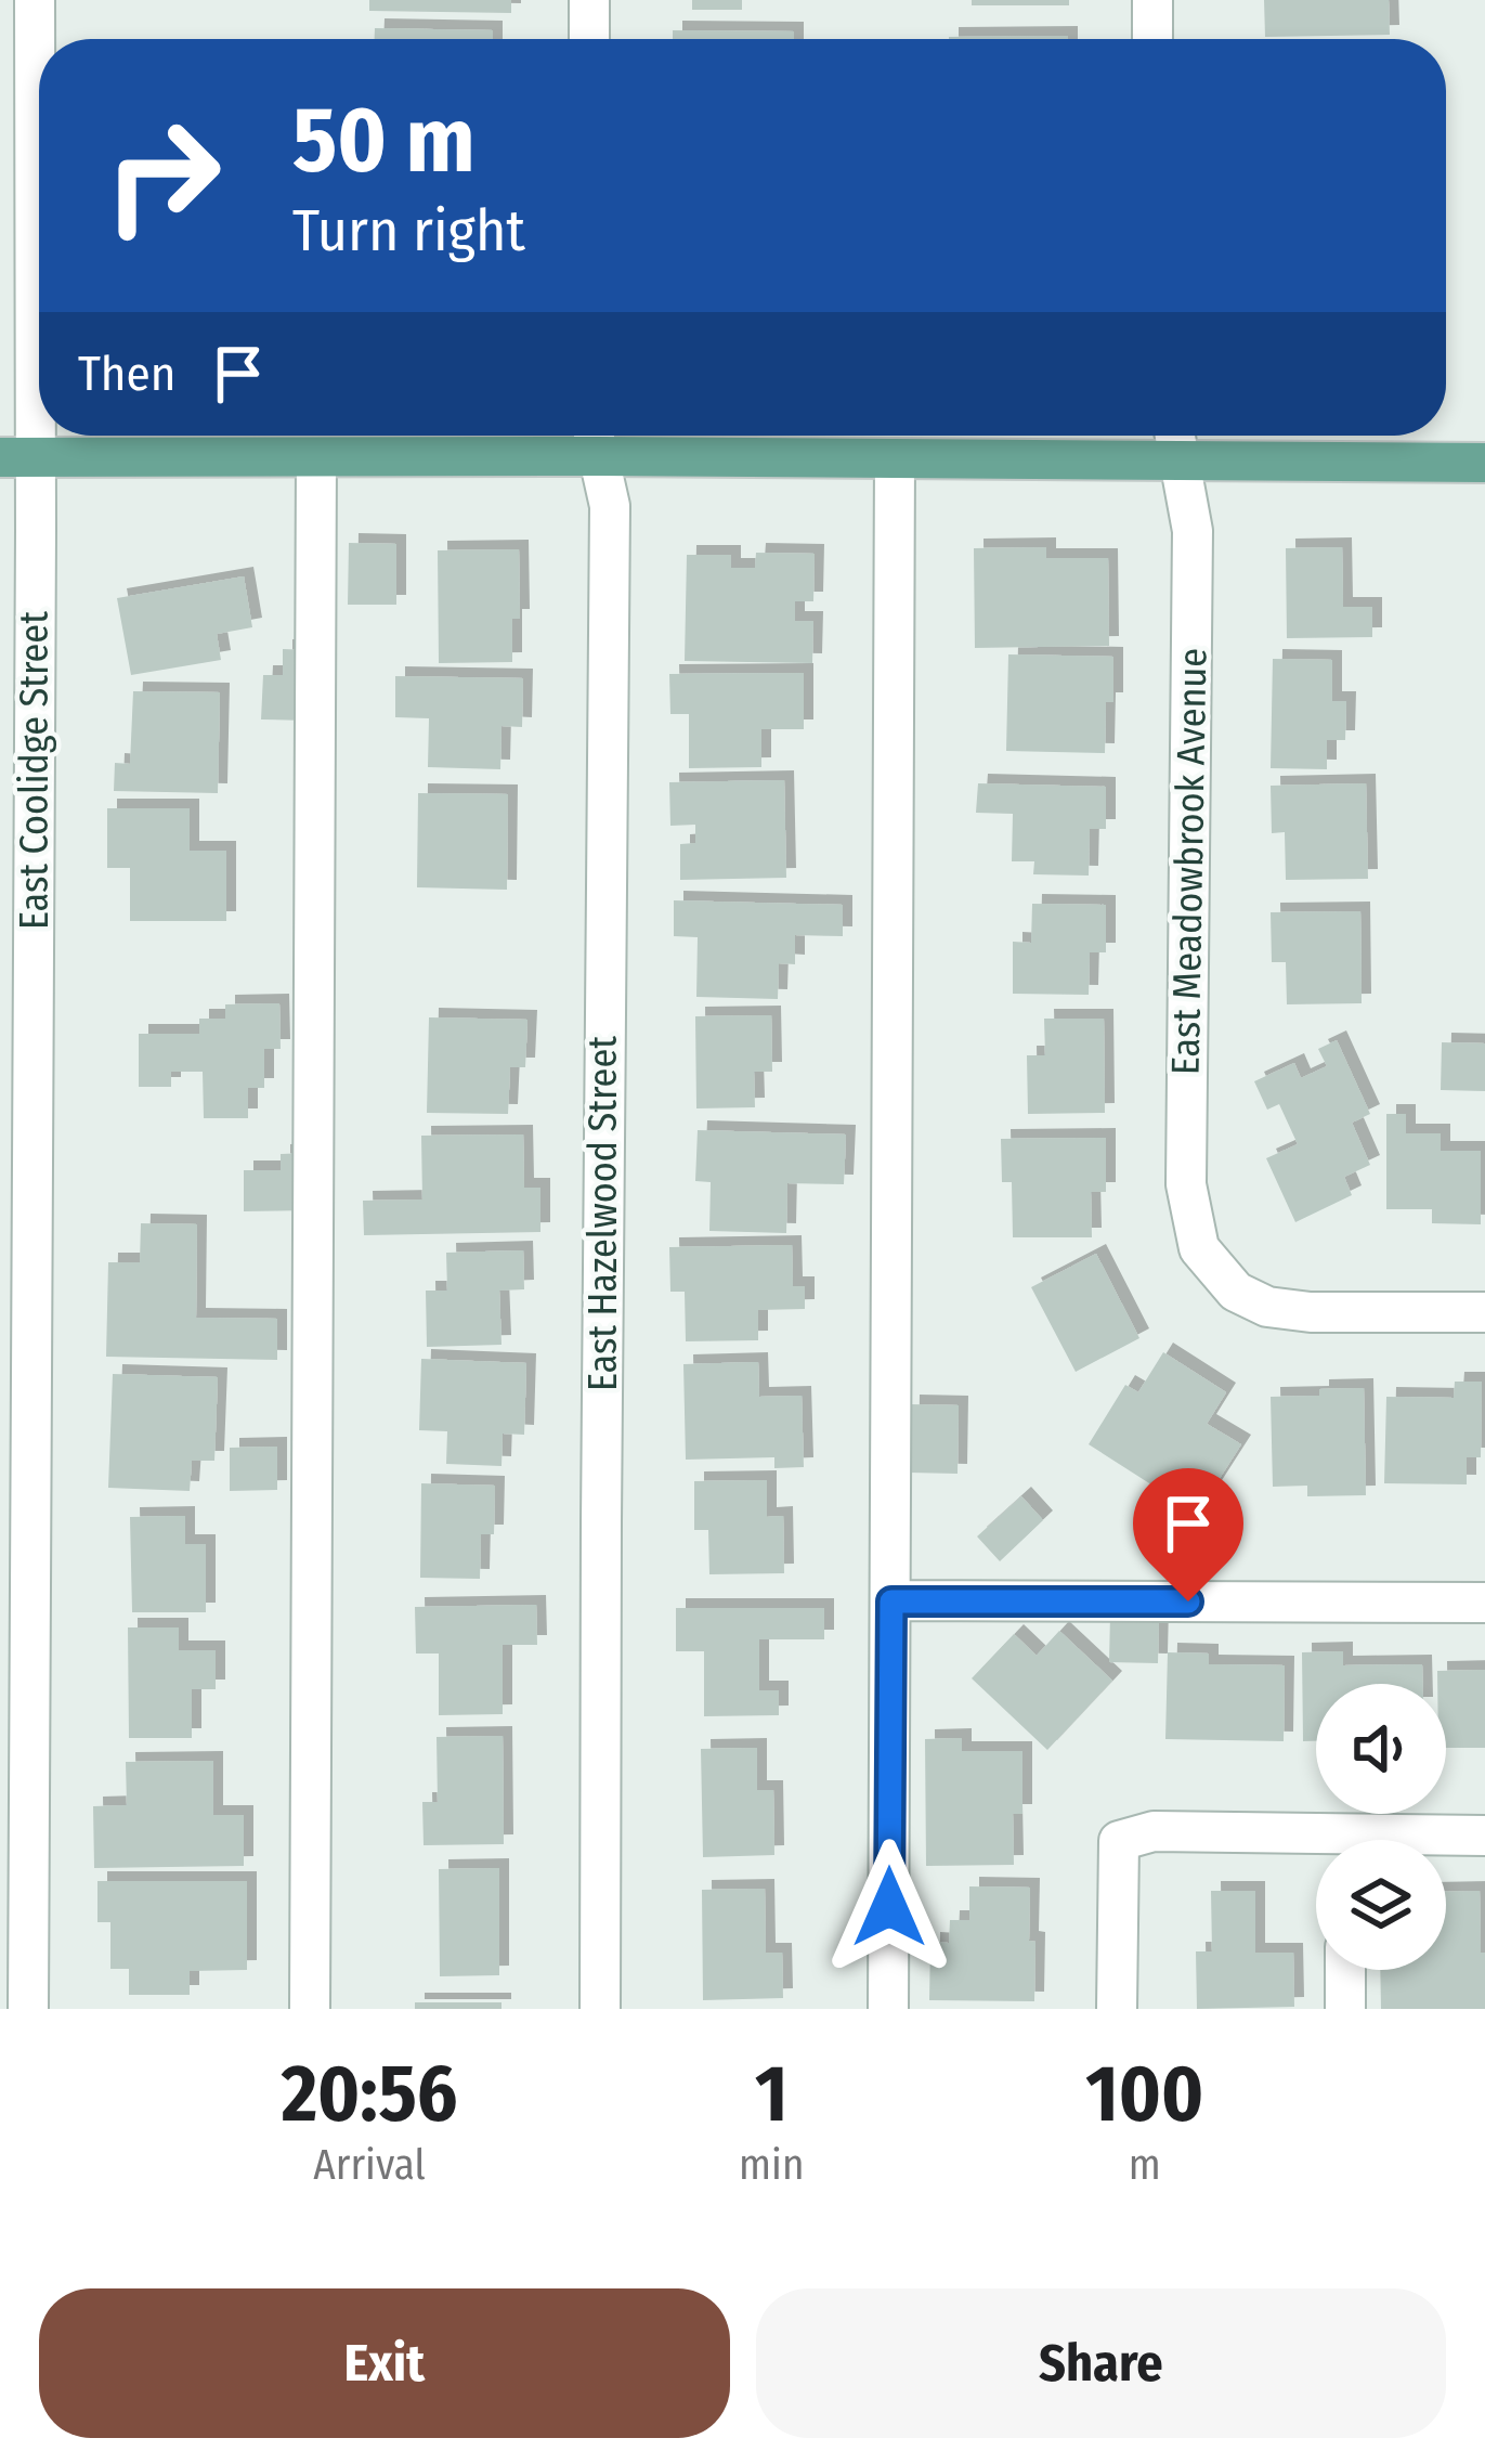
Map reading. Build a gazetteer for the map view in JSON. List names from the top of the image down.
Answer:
{
  "streets": {
    "street": ["East Coolidge Street", "East Meadowbrook Avenue", "East Hazelwood Street"]
  },
  "page": {
    "turn": ["50 m", "Turn right"],
    "then": "Then",
    "eta": [
      "20:56",
      "Arrival",
      "1",
      "min",
      "100",
      "m"
    ],
    "buttons": ["Exit", "Share"]
  }
}
